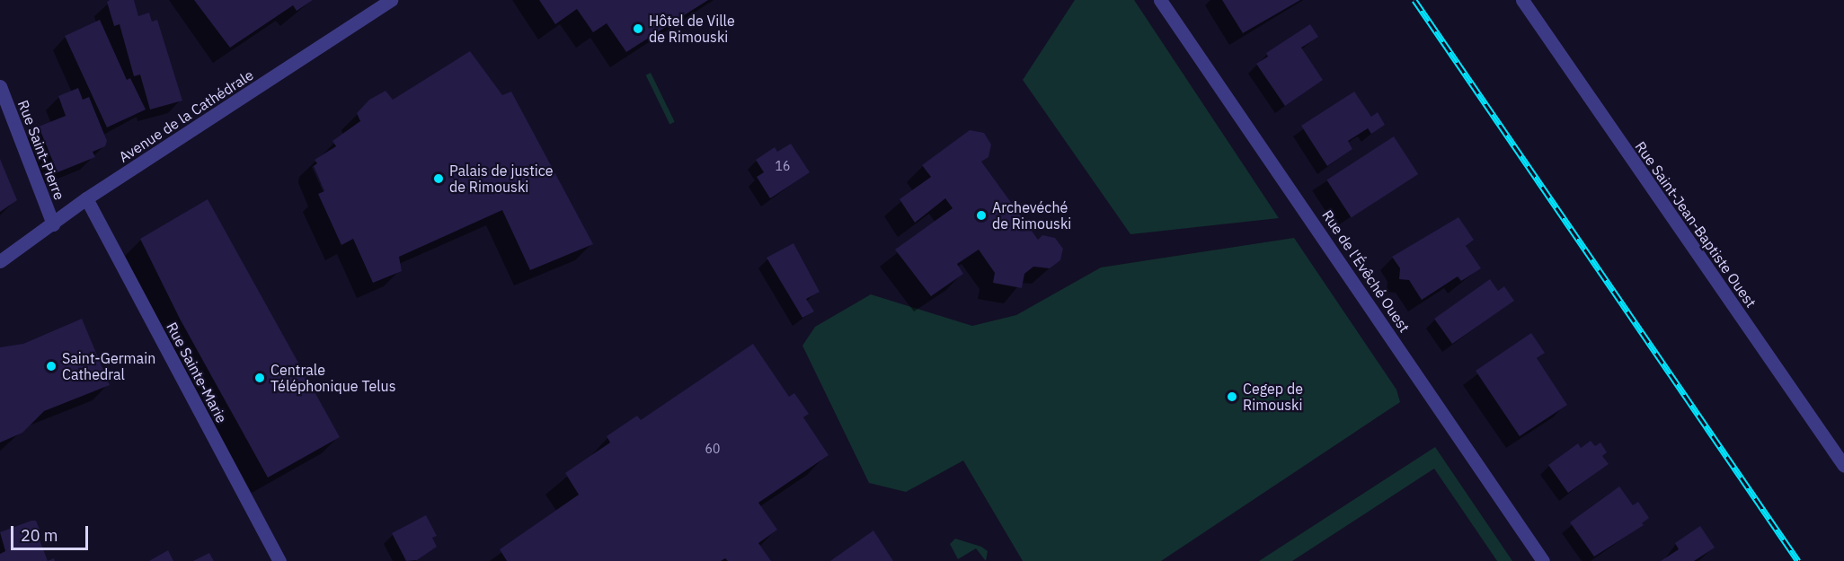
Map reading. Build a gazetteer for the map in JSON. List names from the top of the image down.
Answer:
{
  "streets": {
    "street": [
      "Avenue de la Cathédrale",
      "Rue Saint-Pierre",
      "Rue Saint-Jean-Baptiste Ouest",
      "Rue de l'Évêché Ouest",
      "Rue Sainte-Marie"
    ]
  },
  "crossings": [
    ["Avenue de la Cathédrale", "Rue Saint-Pierre"],
    ["Avenue de la Cathédrale", "Rue Sainte-Marie"]
  ],
  "places": [
    "Hôtel de Ville de Rimouski",
    "Palais de justice de Rimouski",
    "Archevéché de Rimouski",
    "Saint-Germain Cathedral",
    "Centrale Téléphonique Telus",
    "Cegep de Rimouski"
  ],
  "house_numbers": ["16", "60"],
  "scale_bar": "20 m"
}
